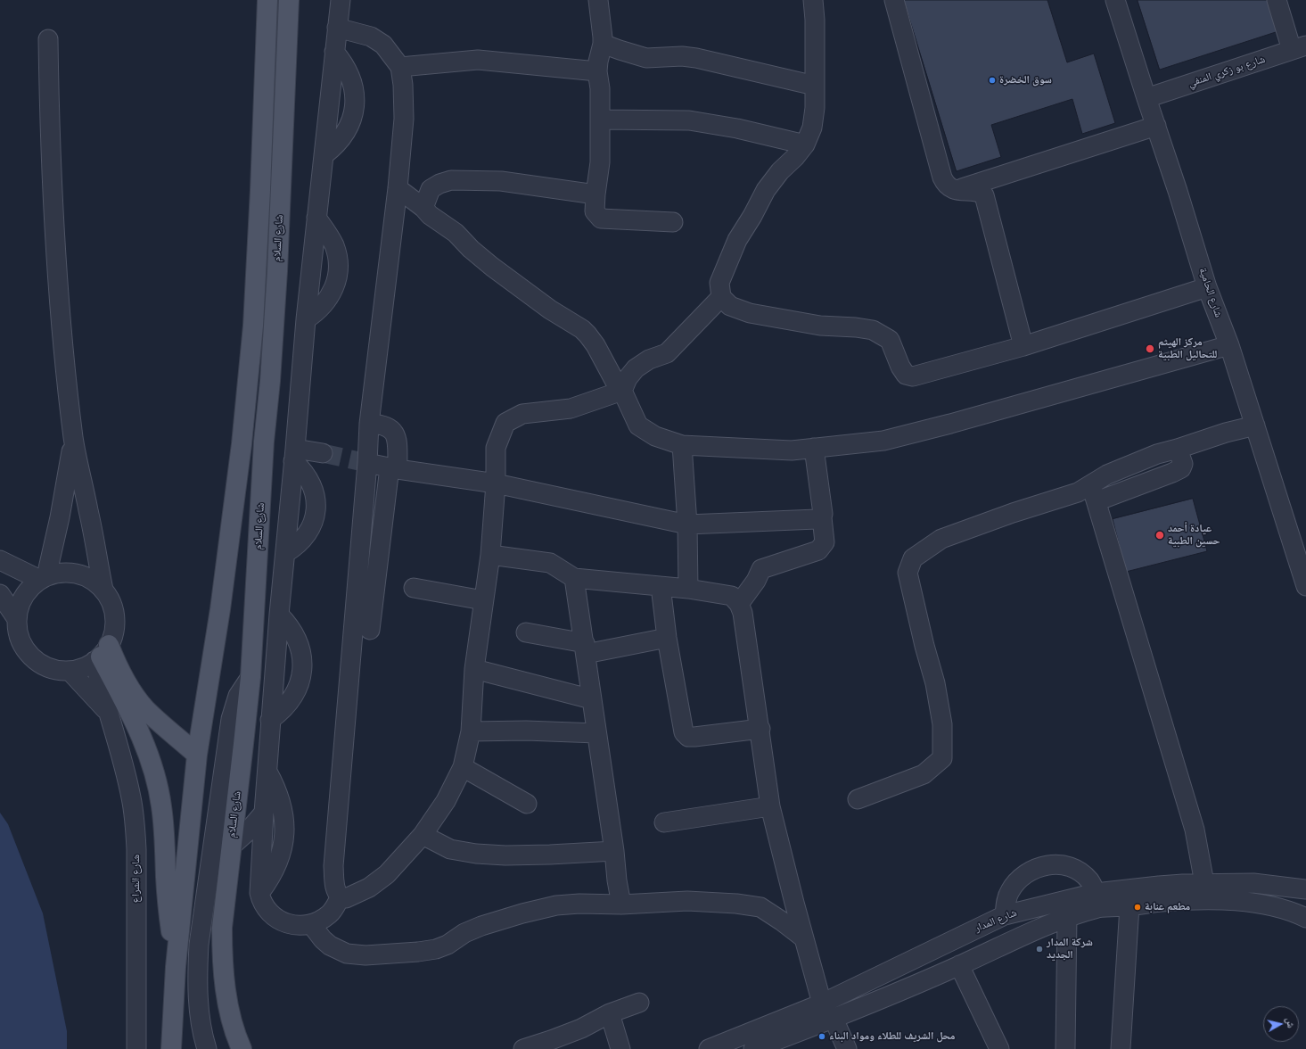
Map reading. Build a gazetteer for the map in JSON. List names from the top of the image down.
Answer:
{
  "streets": {
    "main road": ["شارع السلام"],
    "street": [
      "شارع بو زكري المنفي",
      "شارع الحامية",
      "شارع الشراع",
      "شارع المدار"
    ]
  },
  "crossings": [
    ["شارع بو زكري المنفي", "شارع الحامية"]
  ],
  "places": [
    "سوق الخضرة",
    "مركز الهيثم للتحاليل الطبية",
    "عيادة أحمد حسين الطبية",
    "مطعم عنابة",
    "شركة المدار الجديد",
    "محل الشريف للطلاء ومواد البناء"
  ],
  "north": "right"
}
